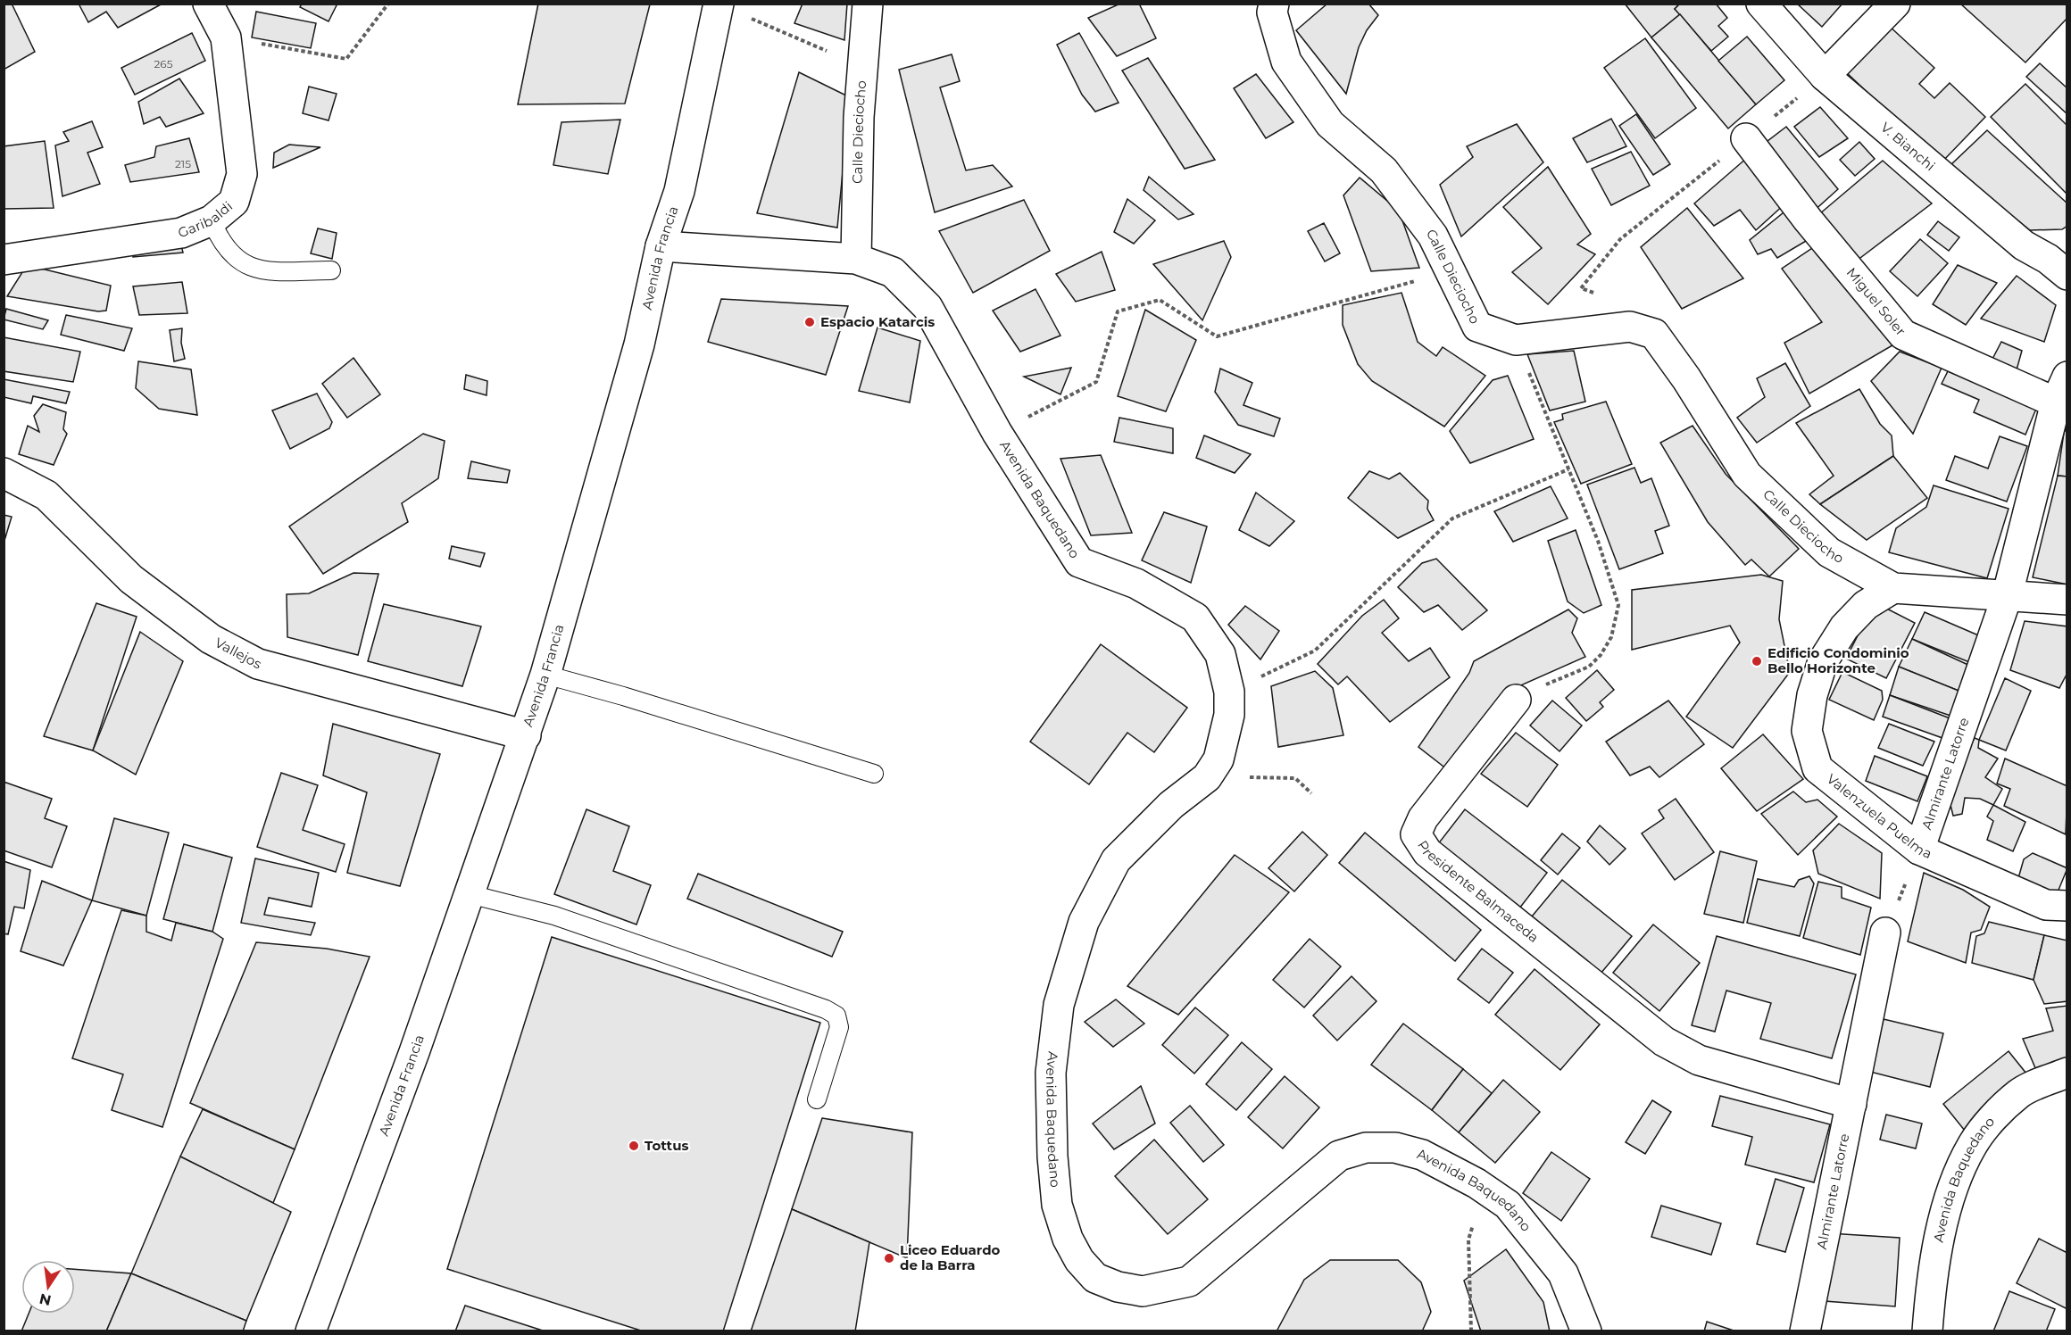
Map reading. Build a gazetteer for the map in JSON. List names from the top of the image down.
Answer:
{
  "streets": {
    "street": [
      "Calle Dieciocho",
      "V. Bianchi",
      "Garibaldi",
      "Avenida Francia",
      "Miguel Soler",
      "Avenida Baquedano",
      "Vallejos",
      "Almirante Latorre",
      "Valenzuela Puelma",
      "Presidente Balmaceda"
    ]
  },
  "crossings": [
    ["Calle Dieciocho", "Avenida Baquedano"],
    ["Calle Dieciocho", "Valenzuela Puelma"],
    ["Avenida Francia", "Avenida Baquedano"],
    ["Avenida Francia", "Vallejos"],
    ["Miguel Soler", "Almirante Latorre"],
    ["Almirante Latorre", "Valenzuela Puelma"],
    ["Almirante Latorre", "Presidente Balmaceda"]
  ],
  "places": [
    "Espacio Katarcis",
    "Edificio Condominio Bello Horizonte",
    "Tottus",
    "Liceo Eduardo de la Barra"
  ],
  "house_numbers": ["265", "215"],
  "north": "bottom"
}
